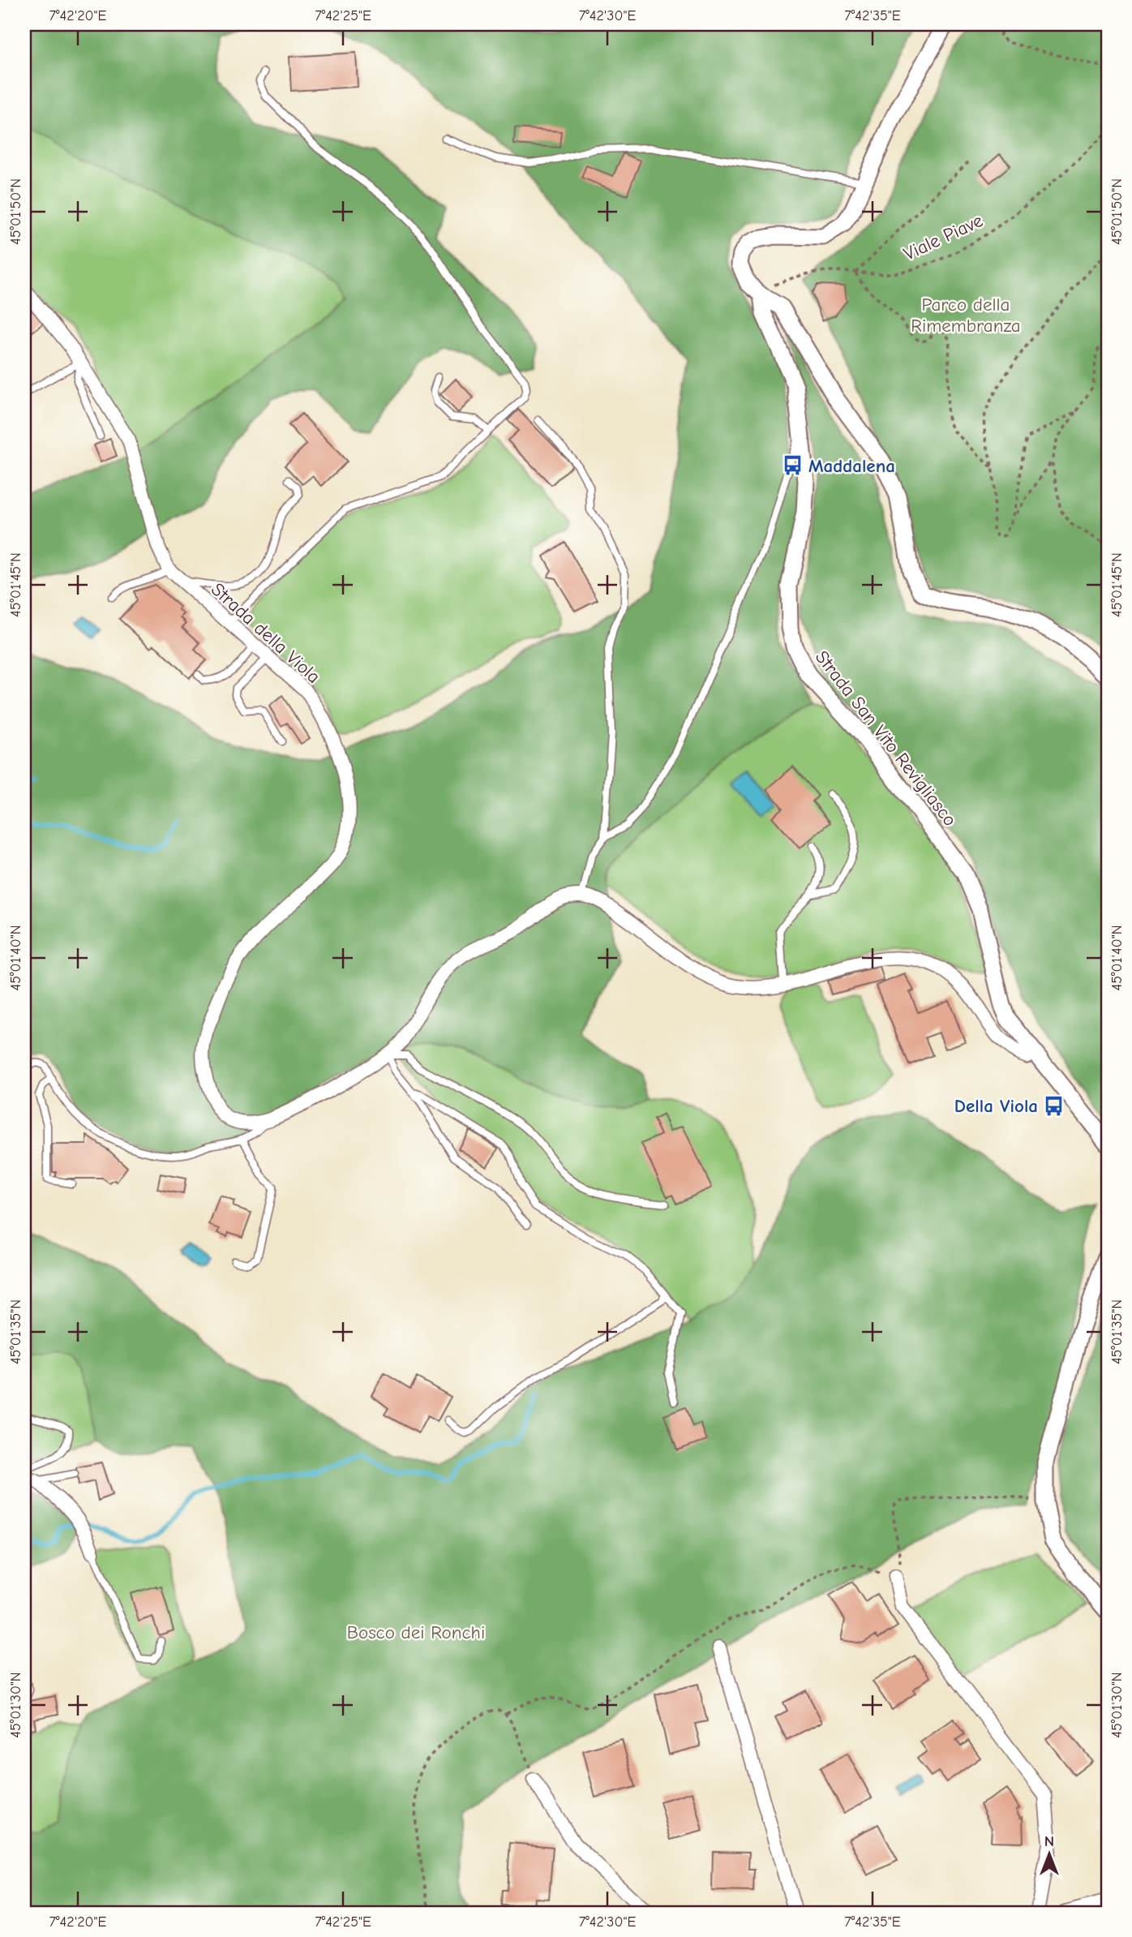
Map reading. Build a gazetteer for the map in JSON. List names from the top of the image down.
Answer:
{
  "streets": {
    "street": ["Strada della Viola", "Strada San Vito Revigliasco"],
    "path": ["Viale Piave"]
  },
  "crossings": [
    ["Viale Piave", "Strada San Vito Revigliasco"]
  ],
  "parks": ["Parco della Rimembranza", "Bosco dei Ronchi"],
  "places": {
    "bus stop": ["Maddalena", "Della Viola"]
  },
  "north": "top",
  "coordinates": [
    "7°42'20\"E",
    "7°42'25\"E",
    "7°42'30\"E",
    "7°42'35\"E",
    "45°01'50\"N",
    "45°01'45\"N",
    "45°01'40\"N",
    "45°01'35\"N",
    "45°01'30\"N"
  ]
}
